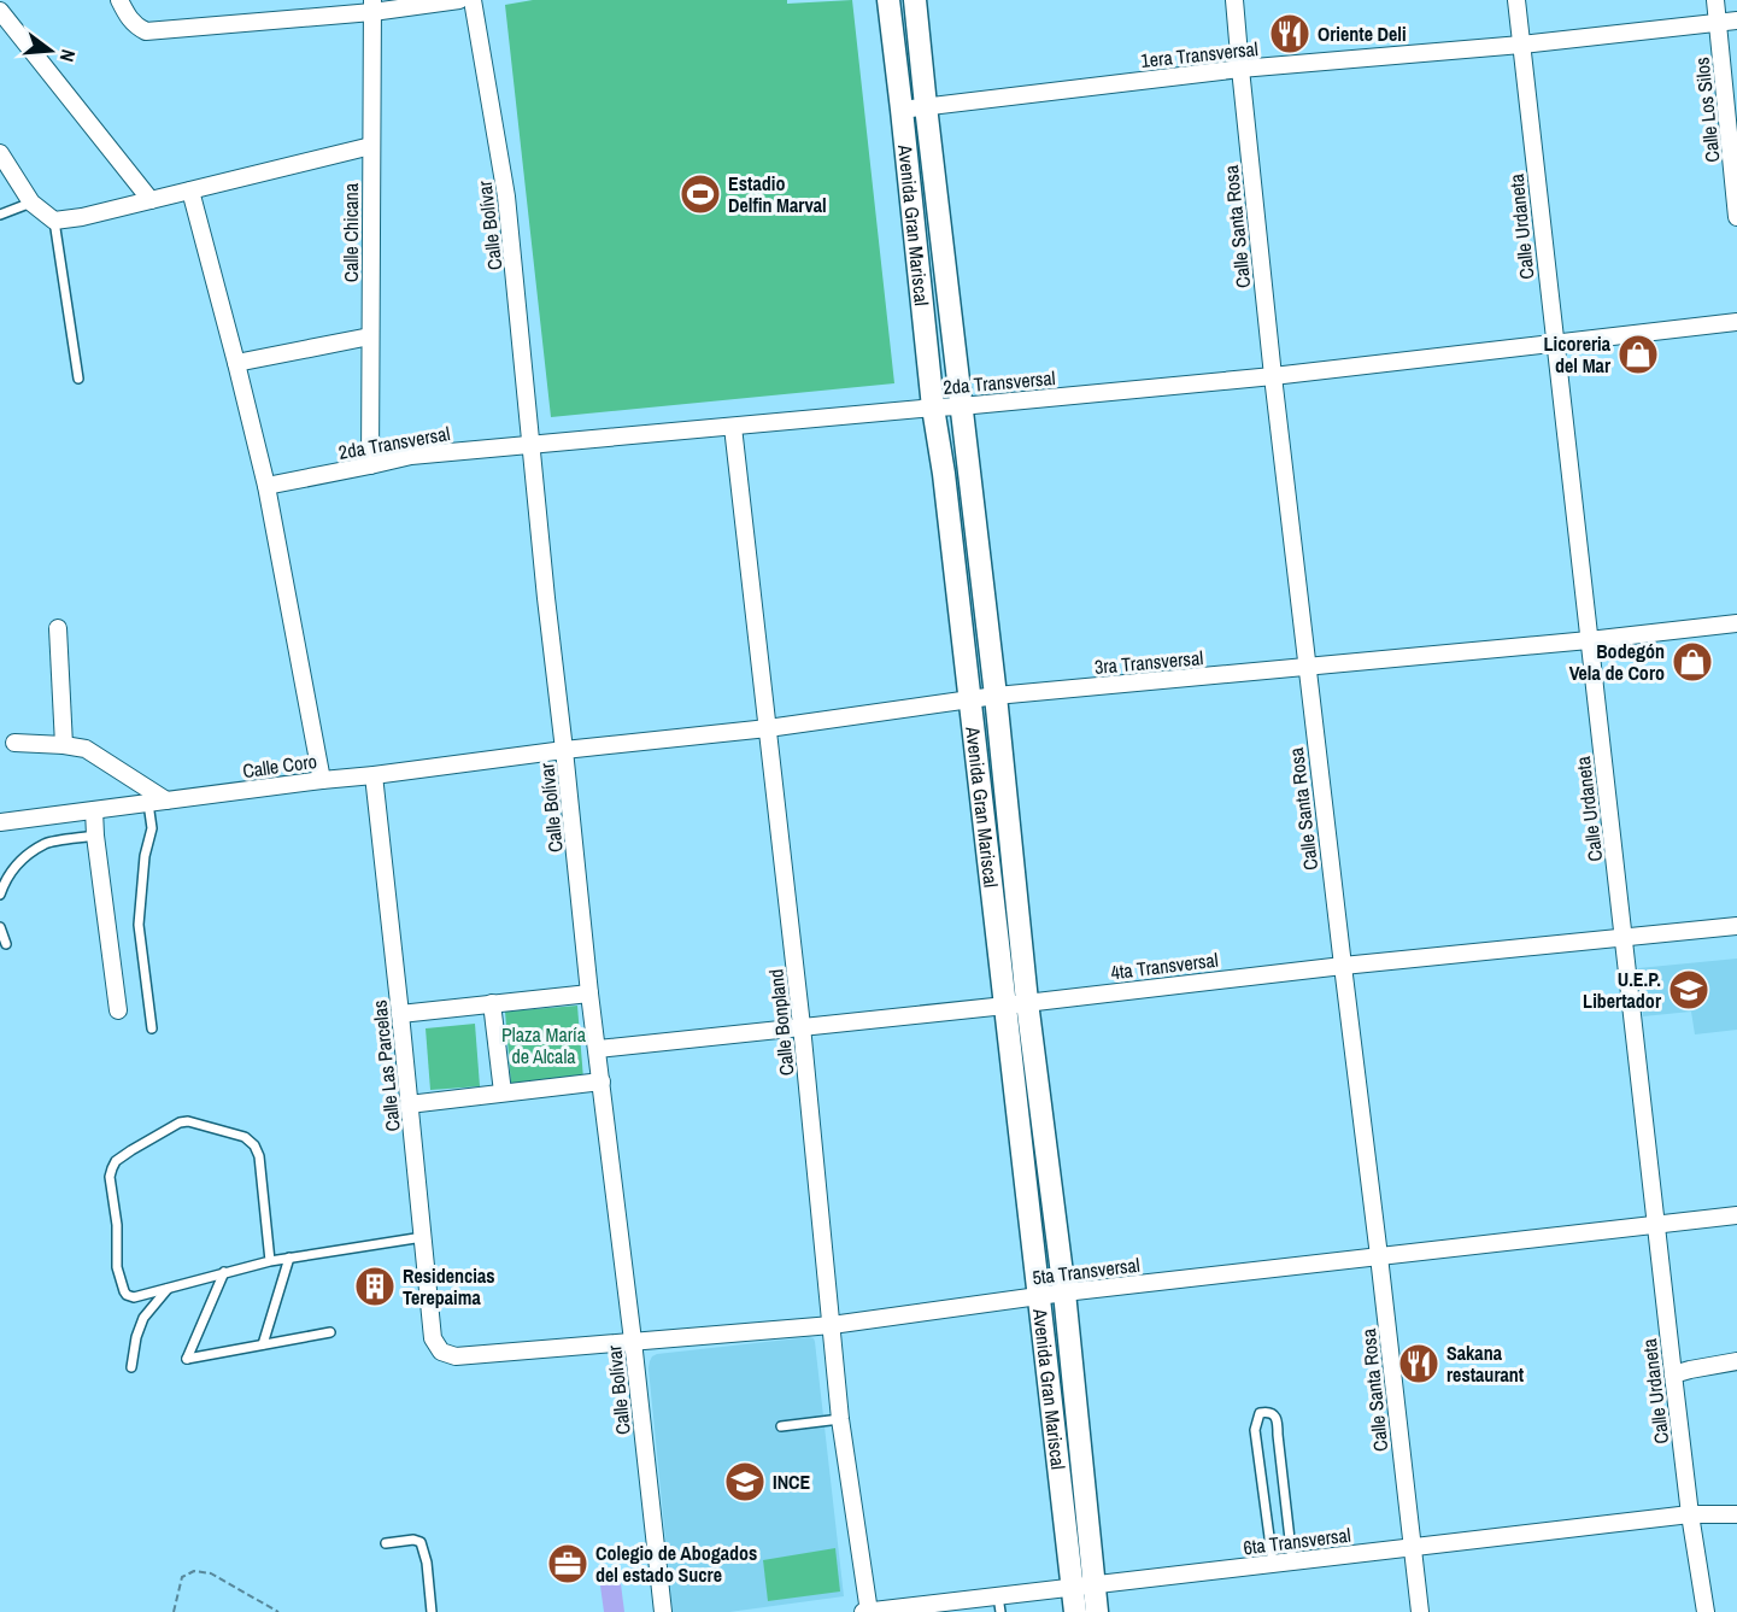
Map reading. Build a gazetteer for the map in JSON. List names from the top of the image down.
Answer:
{
  "streets": {
    "street": [
      "1era Transversal",
      "Calle Los Silos",
      "Avenida Gran Mariscal",
      "Calle Bolívar",
      "Calle Santa Rosa",
      "Calle Urdaneta",
      "Calle Chicana",
      "2da Transversal",
      "3ra Transversal",
      "Calle Coro",
      "4ta Transversal",
      "Calle Bonpland",
      "Calle Las Parcelas",
      "5ta Transversal",
      "6ta Transversal"
    ]
  },
  "crossings": [
    ["1era Transversal", "Calle Los Silos"],
    ["1era Transversal", "Avenida Gran Mariscal"],
    ["1era Transversal", "Calle Santa Rosa"],
    ["1era Transversal", "Calle Urdaneta"],
    ["Avenida Gran Mariscal", "2da Transversal"],
    ["Avenida Gran Mariscal", "3ra Transversal"],
    ["Avenida Gran Mariscal", "4ta Transversal"],
    ["Avenida Gran Mariscal", "5ta Transversal"],
    ["Avenida Gran Mariscal", "6ta Transversal"],
    ["Calle Bolívar", "2da Transversal"],
    ["Calle Bolívar", "3ra Transversal"],
    ["Calle Bolívar", "Calle Coro"],
    ["Calle Bolívar", "4ta Transversal"],
    ["Calle Bolívar", "5ta Transversal"],
    ["Calle Santa Rosa", "2da Transversal"],
    ["Calle Santa Rosa", "3ra Transversal"],
    ["Calle Santa Rosa", "4ta Transversal"],
    ["Calle Santa Rosa", "5ta Transversal"],
    ["Calle Santa Rosa", "6ta Transversal"],
    ["Calle Urdaneta", "2da Transversal"],
    ["Calle Urdaneta", "3ra Transversal"],
    ["Calle Urdaneta", "4ta Transversal"],
    ["Calle Urdaneta", "5ta Transversal"],
    ["Calle Urdaneta", "6ta Transversal"],
    ["Calle Chicana", "2da Transversal"],
    ["2da Transversal", "Calle Bonpland"],
    ["3ra Transversal", "Calle Coro"],
    ["3ra Transversal", "Calle Bonpland"],
    ["Calle Coro", "Calle Las Parcelas"],
    ["4ta Transversal", "Calle Bonpland"],
    ["Calle Bonpland", "5ta Transversal"],
    ["Calle Bonpland", "6ta Transversal"],
    ["Calle Las Parcelas", "5ta Transversal"]
  ],
  "parks": ["Plaza María de Alcala"],
  "places": {
    "restaurant": ["Oriente Deli", "Sakana restaurant"],
    "sports": ["Estadio Delfin Marval"],
    "shop": ["Licoreria del Mar", "Bodegón Vela de Coro"],
    "school or university": ["U.E.P. Libertador", "INCE"],
    "building": ["Residencias Terepaima"],
    "office": ["Colegio de Abogados del estado Sucre"]
  },
  "north": "right"
}
